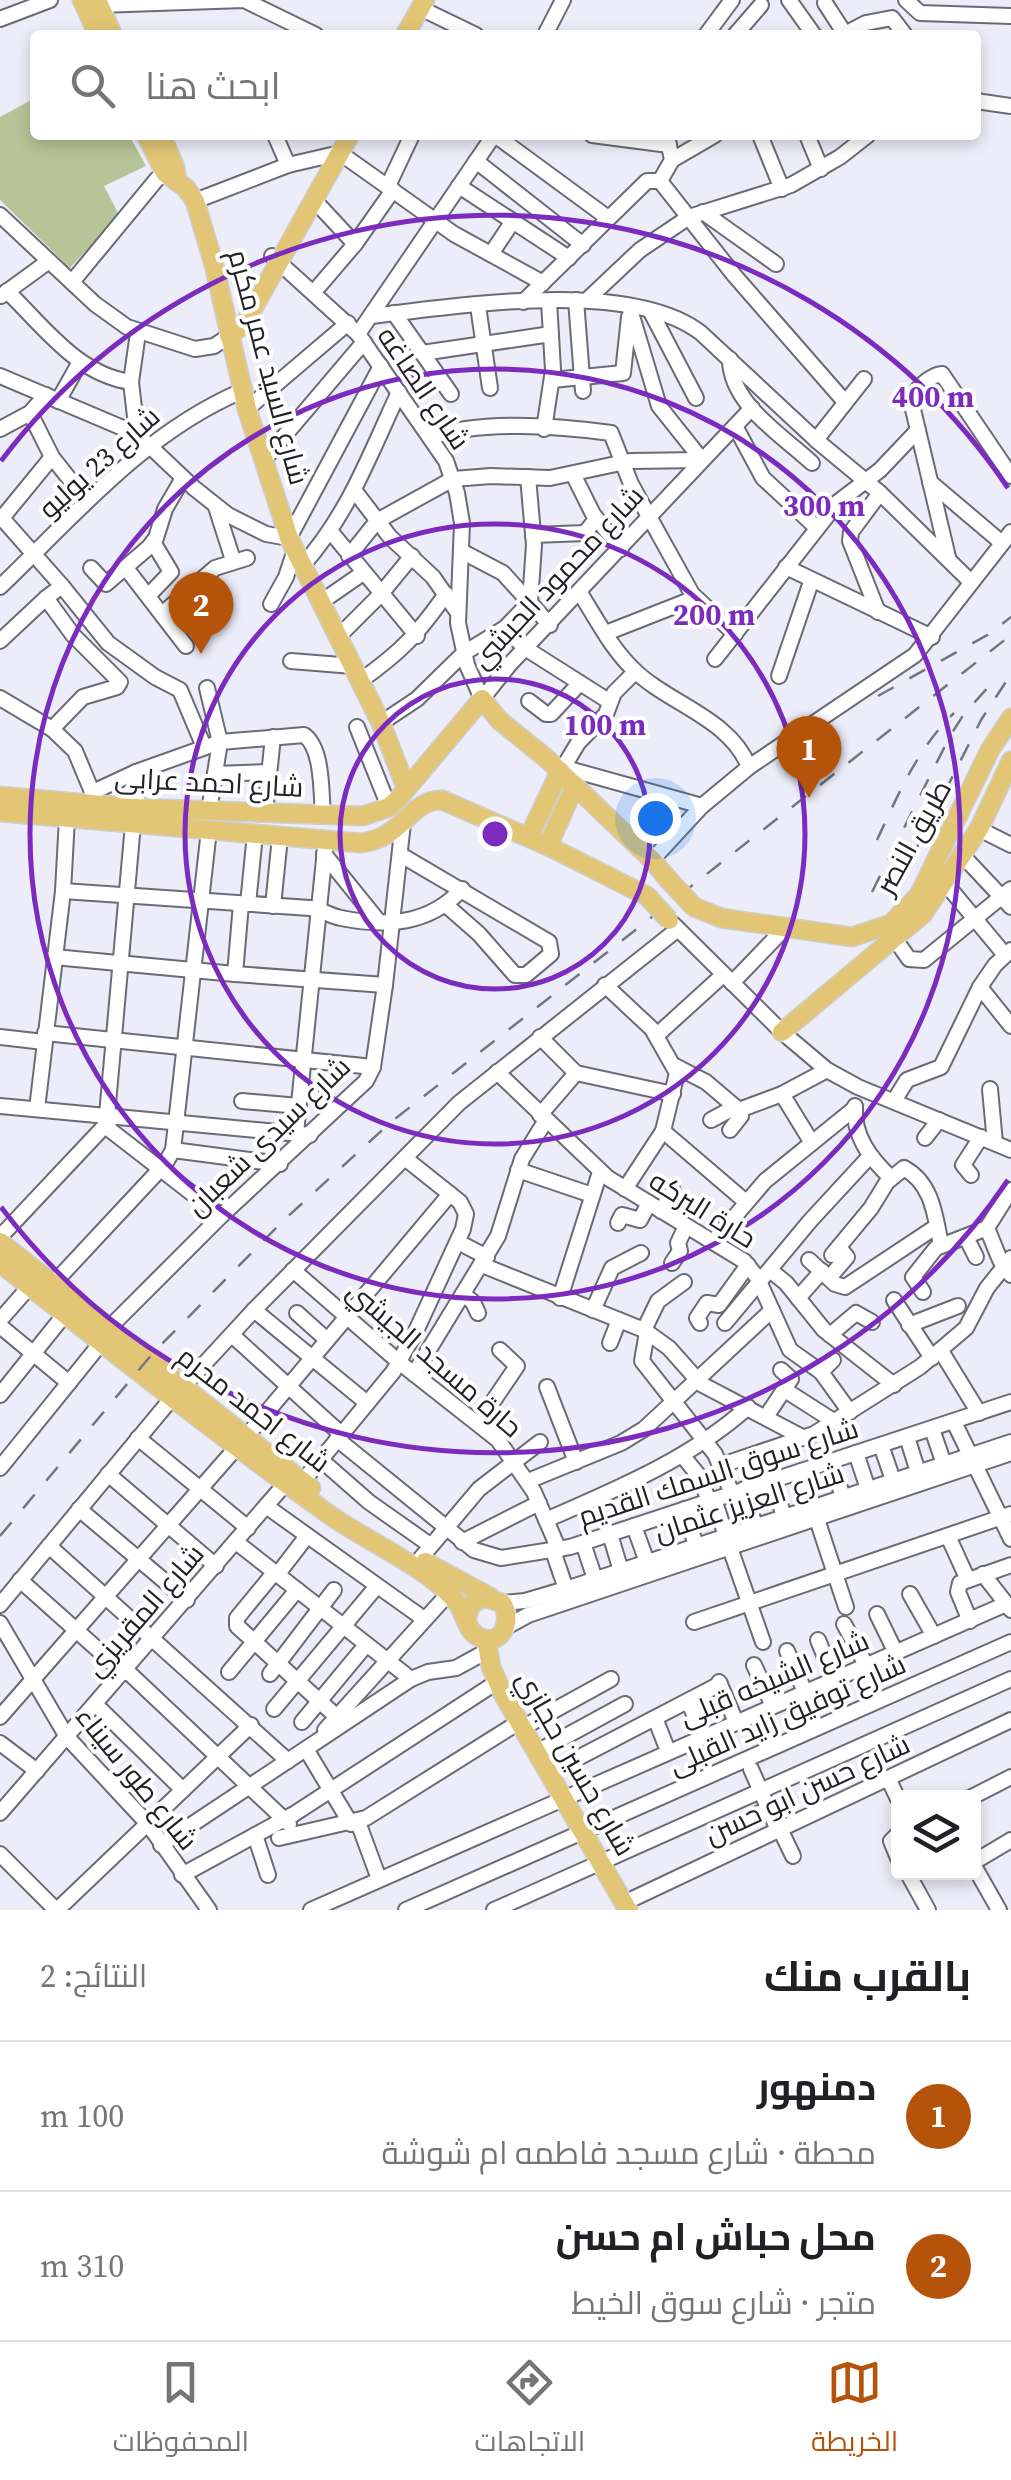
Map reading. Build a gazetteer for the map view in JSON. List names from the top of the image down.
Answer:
{
  "streets": {
    "main road": [
      "شارع السيد عمر مكرم",
      "شارع محمود الحبشي",
      "شارع احمد عرابى",
      "طريق النصر",
      "شارع احمد محرم",
      "شارع حسين حجازي"
    ],
    "street": [
      "شارع الصاغه",
      "شارع 23 يوليو",
      "شارع سيدى شعبان",
      "حارة البركه",
      "حارة مسجد الجيشي",
      "شارع سوق السمك القديم",
      "شارع العزيز عثمان",
      "شارع المقريزي",
      "شارع الشيخه قبلى",
      "شارع توفيق زايد القبلى",
      "شارع طور سيناء",
      "شارع حسن ابو حسن"
    ]
  },
  "crossings": [
    ["شارع السيد عمر مكرم", "شارع 23 يوليو"],
    ["شارع السيد عمر مكرم", "شارع محمود الحبشي"],
    ["شارع السيد عمر مكرم", "شارع احمد عرابى"],
    ["شارع الصاغه", "شارع 23 يوليو"],
    ["شارع الصاغه", "شارع محمود الحبشي"],
    ["شارع محمود الحبشي", "شارع احمد عرابى"],
    ["شارع سيدى شعبان", "شارع احمد محرم"],
    ["حارة مسجد الجيشي", "شارع سوق السمك القديم"],
    ["حارة مسجد الجيشي", "شارع العزيز عثمان"],
    ["حارة مسجد الجيشي", "شارع المقريزي"],
    ["شارع احمد محرم", "شارع العزيز عثمان"],
    ["شارع احمد محرم", "شارع المقريزي"],
    ["شارع احمد محرم", "شارع حسين حجازي"],
    ["شارع سوق السمك القديم", "شارع المقريزي"],
    ["شارع العزيز عثمان", "شارع حسين حجازي"],
    ["شارع المقريزي", "شارع طور سيناء"],
    ["شارع الشيخه قبلى", "شارع حسين حجازي"],
    ["شارع توفيق زايد القبلى", "شارع حسين حجازي"],
    ["شارع حسين حجازي", "شارع حسن ابو حسن"]
  ],
  "page": {
    "search": "ابحث هنا",
    "pins": ["2", "1"],
    "heading": ["بالقرب منك", "النتائج: 2"],
    "list": [
      {
        "mark": "1",
        "name": "دمنهور",
        "note": "محطة · شارع مسجد فاطمه ام شوشة",
        "value": "100 m"
      },
      {
        "mark": "2",
        "name": "محل حباش ام حسن",
        "note": "متجر · شارع سوق الخيط",
        "value": "310 m"
      }
    ],
    "nav": ["الخريطة", "الاتجاهات", "المحفوظات"]
  },
  "rings": [
    "400 m",
    "300 m",
    "200 m",
    "100 m"
  ]
}
